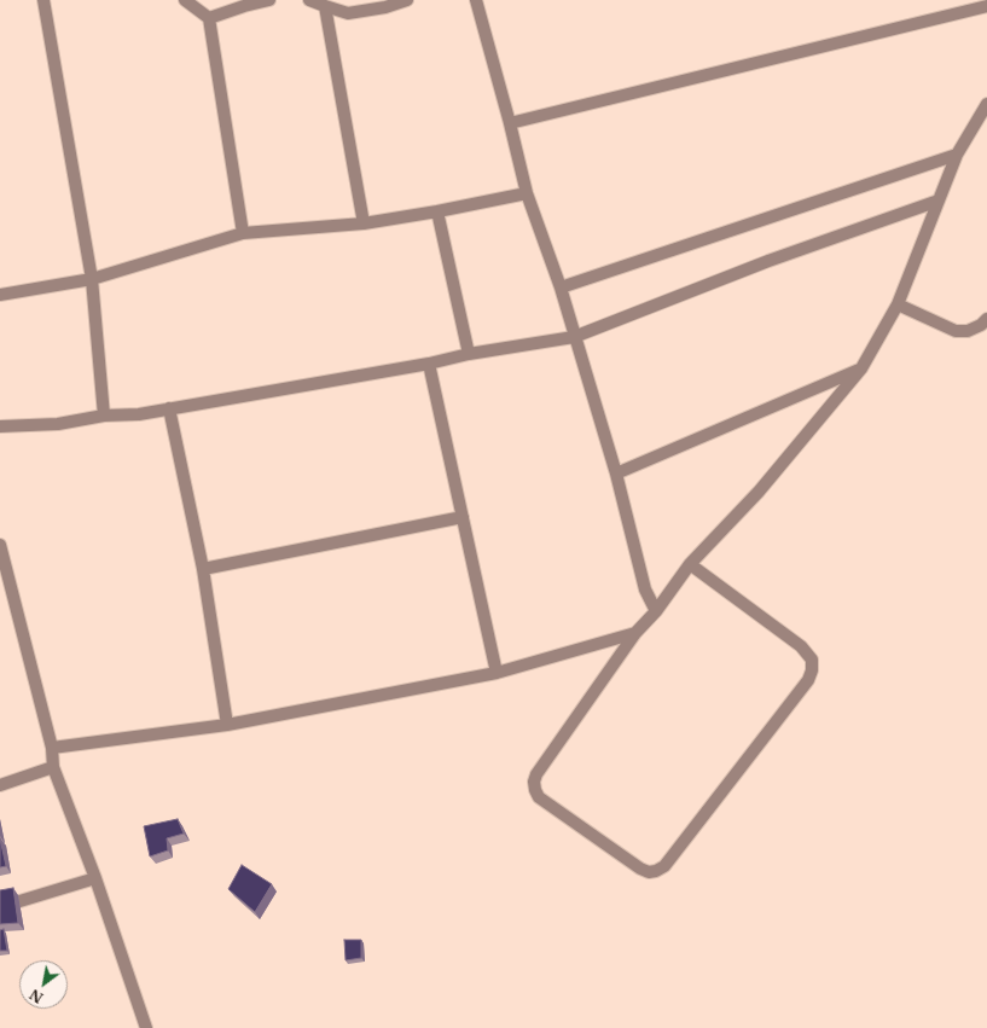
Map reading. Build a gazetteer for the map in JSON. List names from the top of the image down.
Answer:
{
  "north": "bottom left"
}
